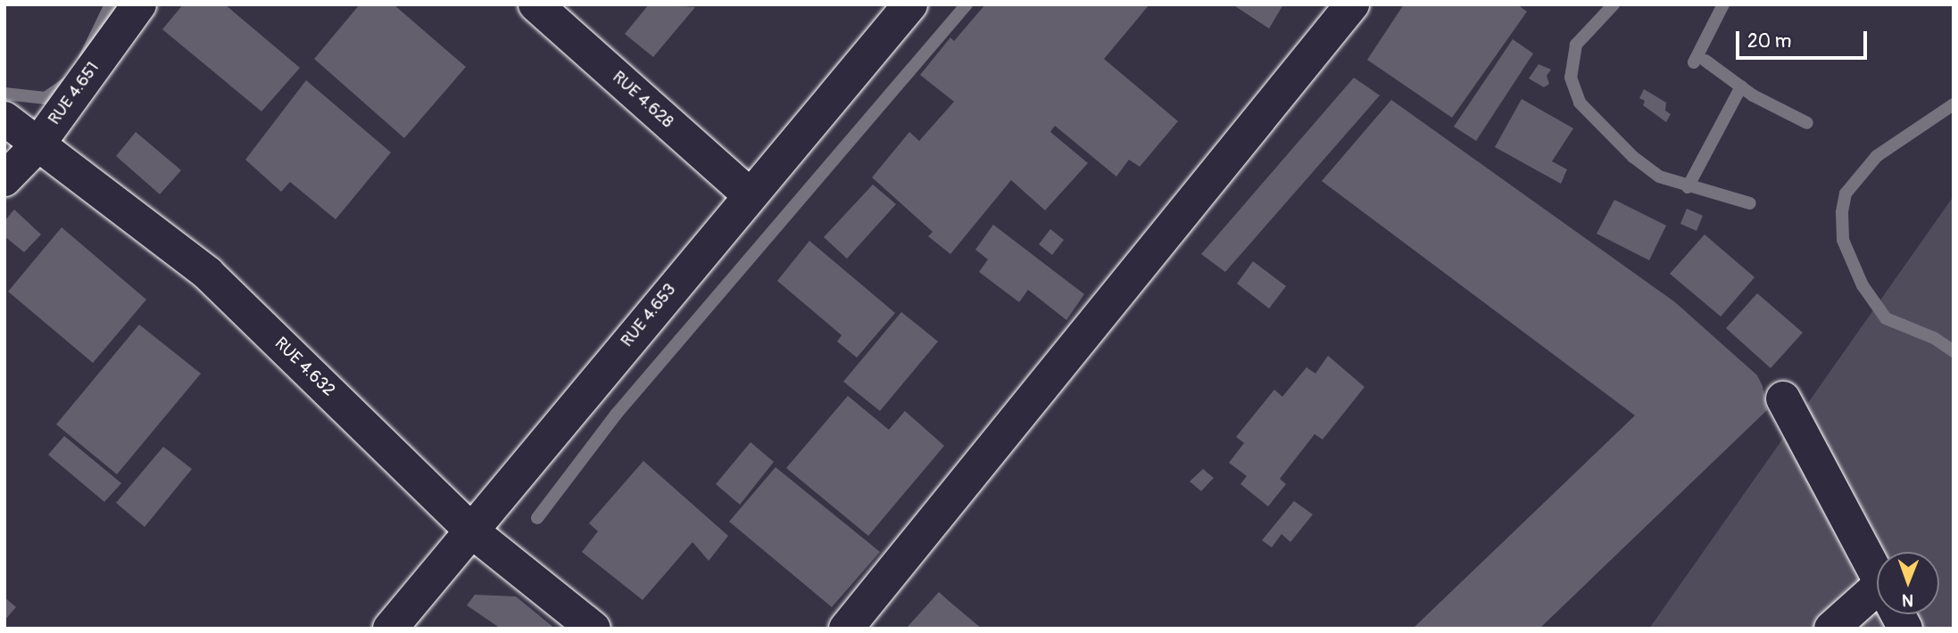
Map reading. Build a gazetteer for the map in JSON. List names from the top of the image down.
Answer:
{
  "streets": {
    "street": [
      "RUE 4.651",
      "RUE 4.628",
      "RUE 4.653",
      "RUE 4.632"
    ]
  },
  "crossings": [
    ["RUE 4.651", "RUE 4.632"],
    ["RUE 4.628", "RUE 4.653"],
    ["RUE 4.653", "RUE 4.632"]
  ],
  "scale_bar": "20 m",
  "north": "bottom"
}
